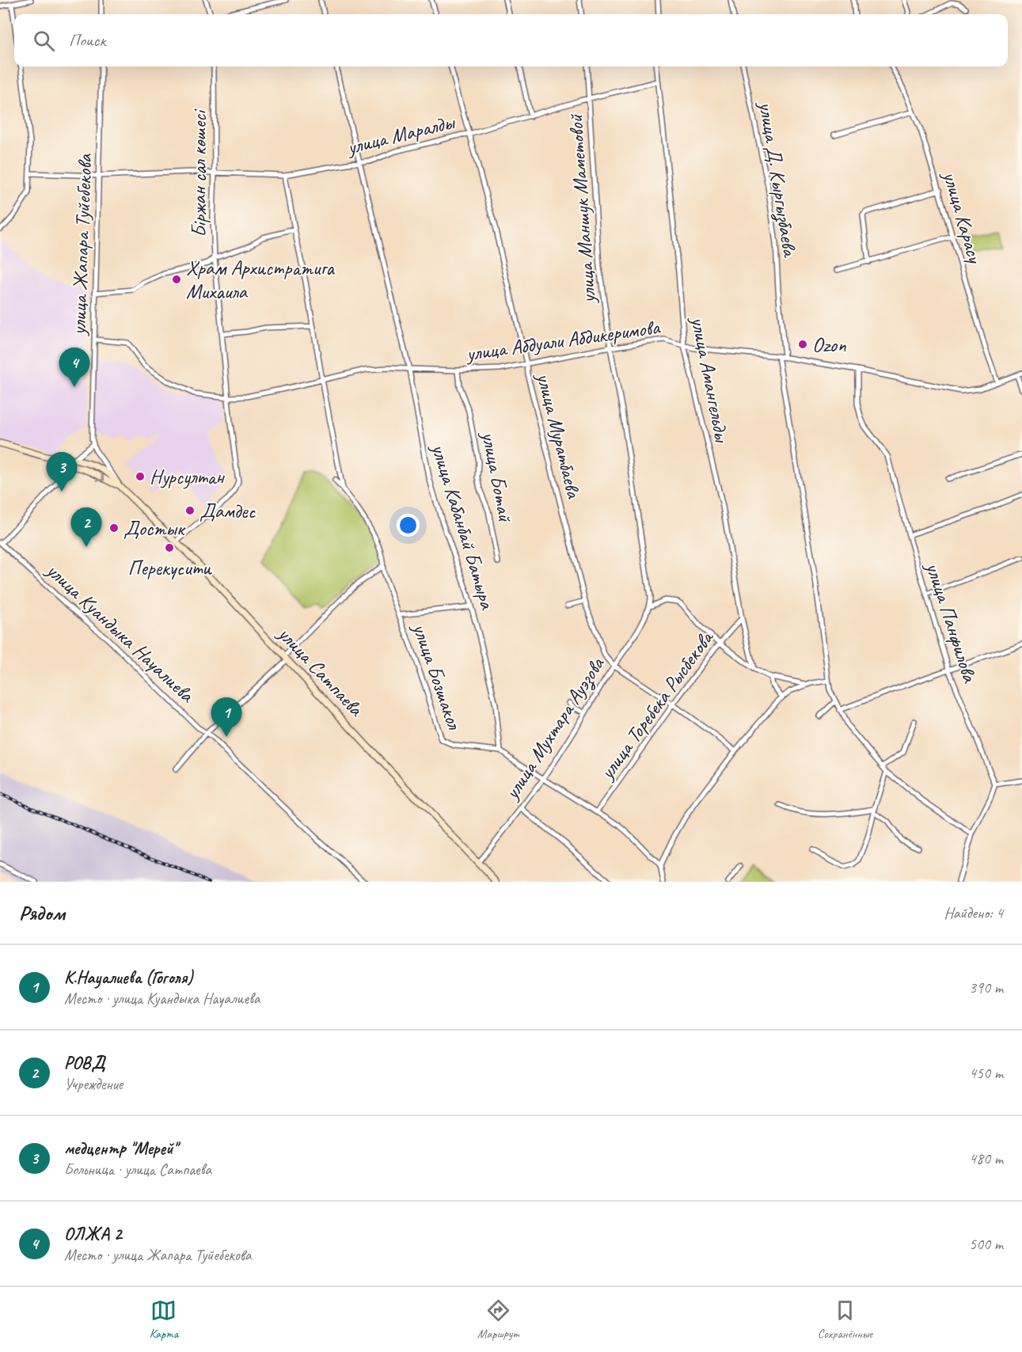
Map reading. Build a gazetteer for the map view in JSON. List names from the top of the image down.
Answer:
{
  "streets": {
    "street": [
      "улица Маралды",
      "Біржан сал көшесі",
      "улица Д. Кыргызбаева",
      "улица Маншук Маметовой",
      "улица Карасу",
      "улица Жапара Туйебекова",
      "улица Абдуали Абдикеримова",
      "улица Амангельды",
      "улица Муратбаева",
      "улица Ботай",
      "улица Кабанбай Батыра",
      "улица Панфилова",
      "улица Куандыка Науалиева",
      "улица Сатпаева",
      "улица Бозшакол",
      "улица Торебека Рысбекова",
      "улица Мухтара Ауэзова"
    ]
  },
  "crossings": [
    ["улица Маралды", "Біржан сал көшесі"],
    ["улица Маралды", "улица Маншук Маметовой"],
    ["улица Маралды", "улица Жапара Туйебекова"],
    ["улица Маралды", "улица Амангельды"],
    ["улица Маралды", "улица Муратбаева"],
    ["улица Маралды", "улица Кабанбай Батыра"],
    ["Біржан сал көшесі", "улица Абдуали Абдикеримова"],
    ["Біржан сал көшесі", "улица Сатпаева"],
    ["улица Д. Кыргызбаева", "улица Абдуали Абдикеримова"],
    ["улица Маншук Маметовой", "улица Абдуали Абдикеримова"],
    ["улица Маншук Маметовой", "улица Мухтара Ауэзова"],
    ["улица Карасу", "улица Абдуали Абдикеримова"],
    ["улица Жапара Туйебекова", "улица Абдуали Абдикеримова"],
    ["улица Абдуали Абдикеримова", "улица Амангельды"],
    ["улица Абдуали Абдикеримова", "улица Муратбаева"],
    ["улица Абдуали Абдикеримова", "улица Ботай"],
    ["улица Абдуали Абдикеримова", "улица Кабанбай Батыра"],
    ["улица Абдуали Абдикеримова", "улица Панфилова"],
    ["улица Амангельды", "улица Торебека Рысбекова"],
    ["улица Муратбаева", "улица Торебека Рысбекова"],
    ["улица Муратбаева", "улица Мухтара Ауэзова"],
    ["улица Кабанбай Батыра", "улица Бозшакол"],
    ["улица Сатпаева", "улица Мухтара Ауэзова"]
  ],
  "places": [
    "Храм Архистратига Михаила",
    "Ozon",
    "Нурсултан",
    "Дамдес",
    "Достык",
    "Перекусити"
  ],
  "page": {
    "search": "Поиск",
    "pins": [
      "4",
      "3",
      "2",
      "1"
    ],
    "heading": ["Рядом", "Найдено: 4"],
    "list": [
      {
        "mark": "1",
        "name": "К.Науалиева (Гоголя)",
        "note": "Место · улица Куандыка Науалиева",
        "value": "390 m"
      },
      {
        "mark": "2",
        "name": "РОВД",
        "note": "Учреждение",
        "value": "450 m"
      },
      {
        "mark": "3",
        "name": "медцентр \"Мерей\"",
        "note": "Больница · улица Сатпаева",
        "value": "480 m"
      },
      {
        "mark": "4",
        "name": "ОЛЖА 2",
        "note": "Место · улица Жапара Туйебекова",
        "value": "500 m"
      }
    ],
    "nav": ["Карта", "Маршрут", "Сохранённые"]
  }
}
